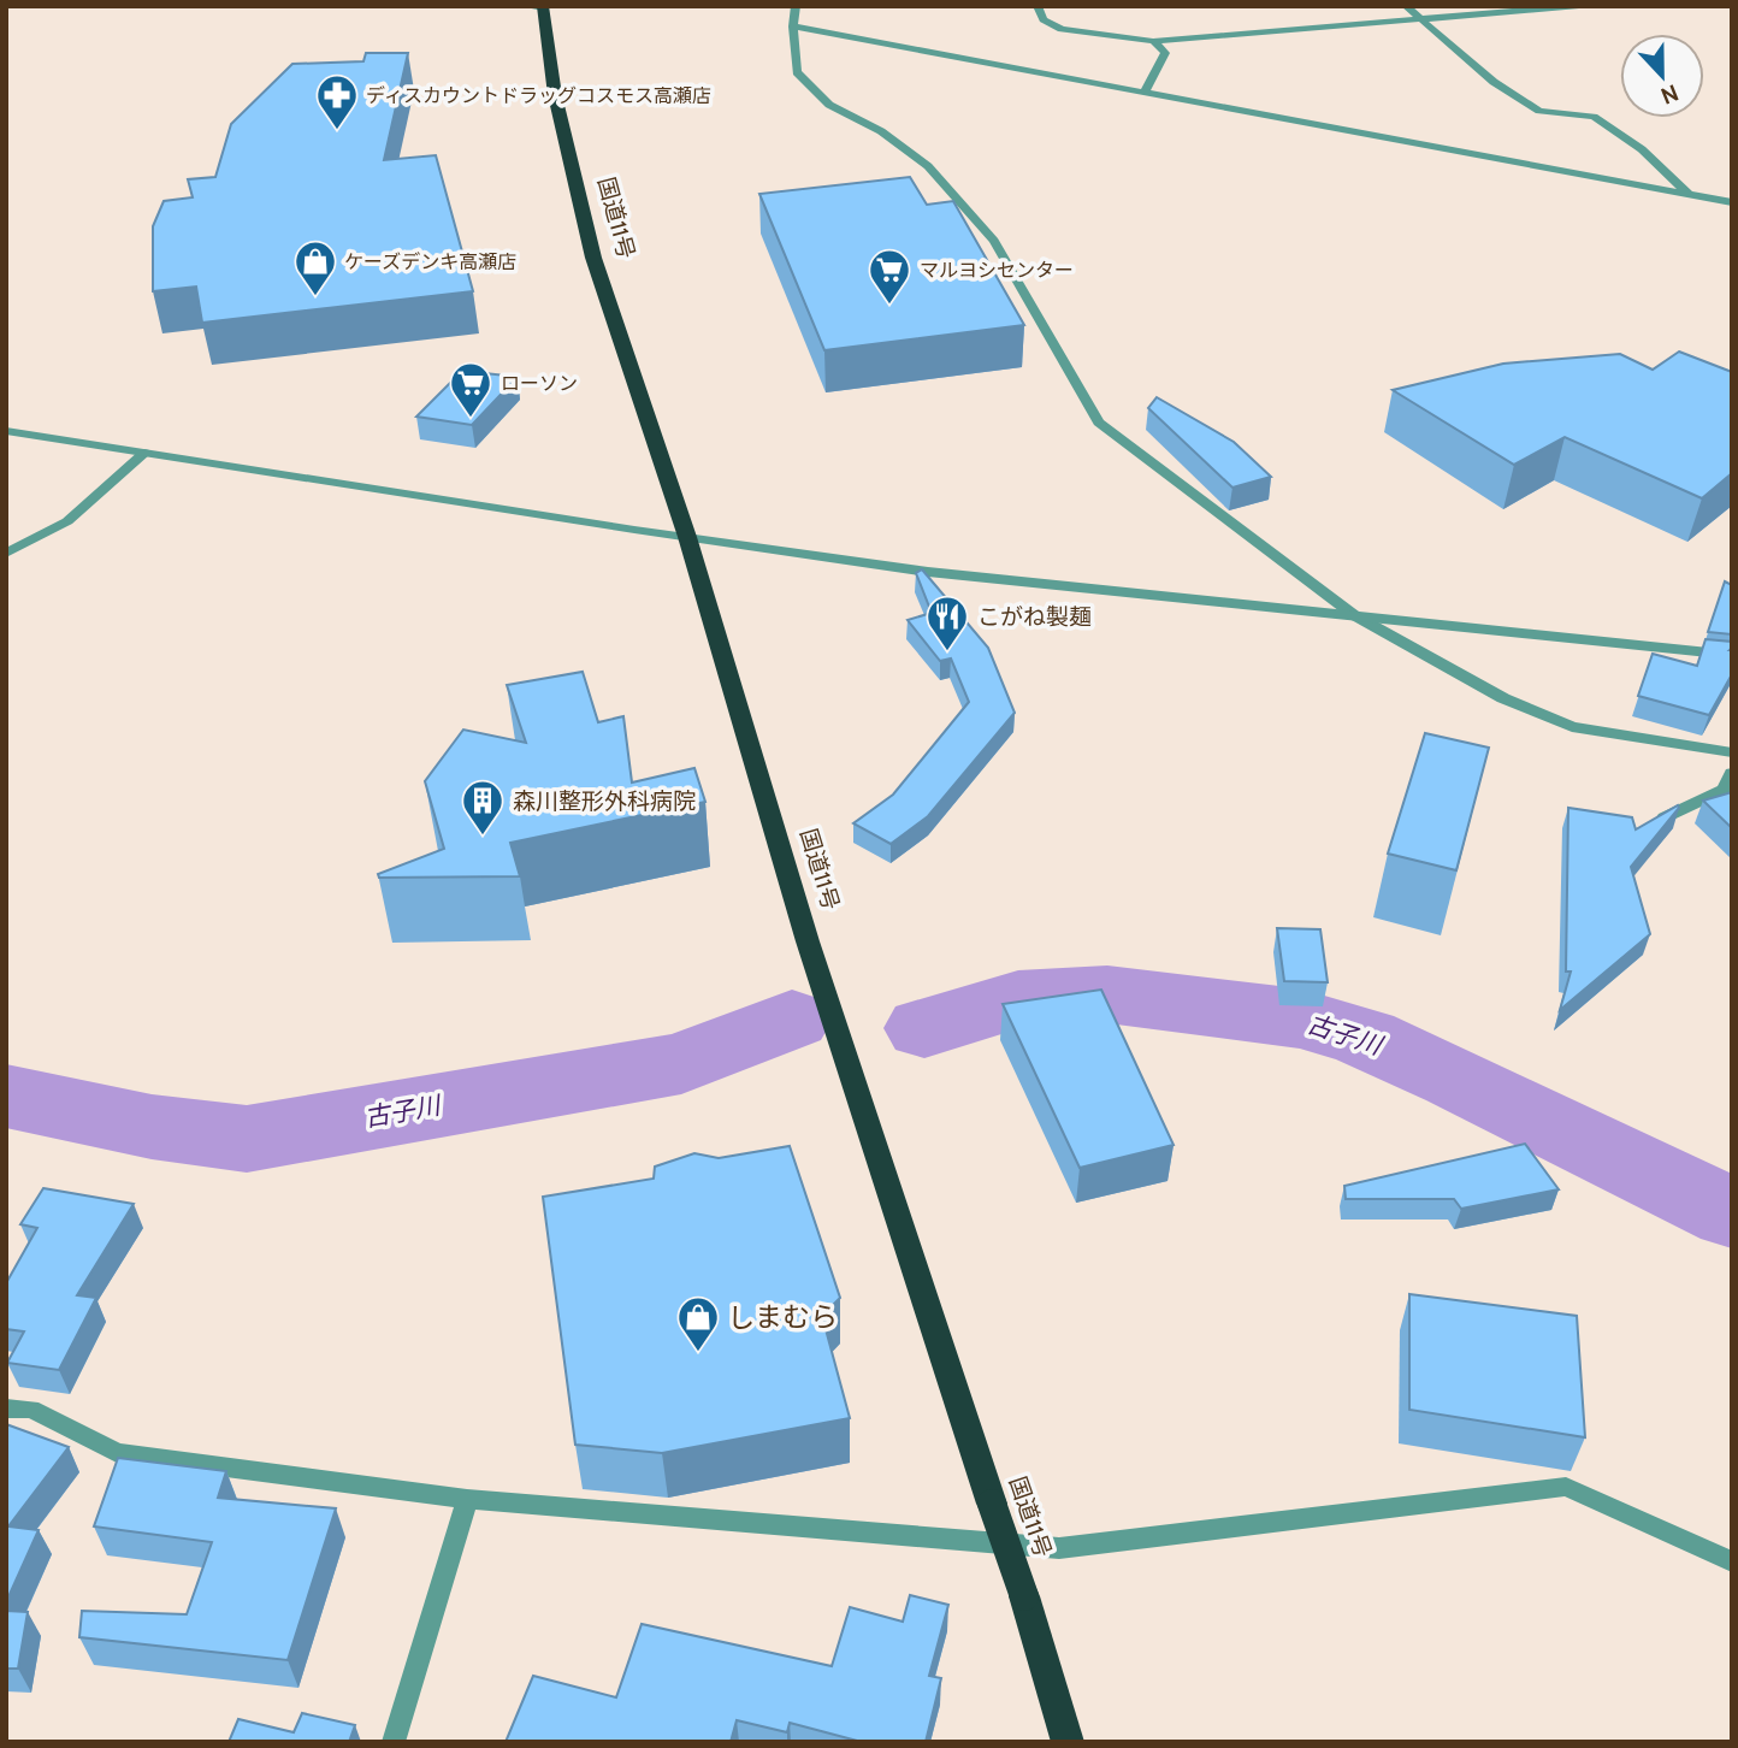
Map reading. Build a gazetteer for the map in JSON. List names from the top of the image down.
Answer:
{
  "streets": {
    "highway": ["国道11号"]
  },
  "water": ["古子川"],
  "places": {
    "pharmacy": ["ディスカウントドラッグコスモス高瀬店"],
    "shop": ["ケーズデンキ高瀬店", "しまむら"],
    "supermarket": ["マルヨシセンター", "ローソン"],
    "restaurant": ["こがね製麺"],
    "building": ["森川整形外科病院"]
  },
  "north": "bottom"
}
